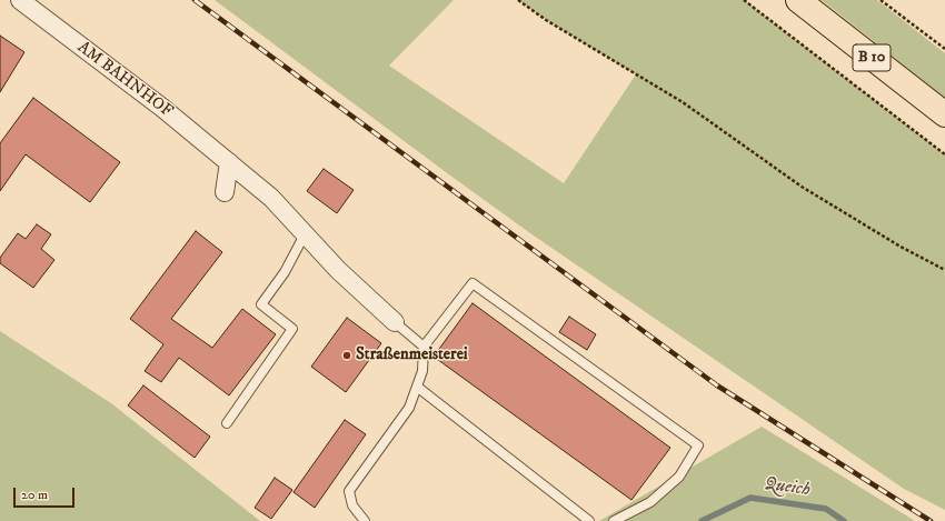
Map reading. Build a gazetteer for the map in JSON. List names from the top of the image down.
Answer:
{
  "streets": {
    "highway": ["B 10"],
    "street": ["AM BAHNHOF"]
  },
  "water": ["Queich"],
  "places": ["Straßenmeisterei"],
  "scale_bar": "20 m"
}
